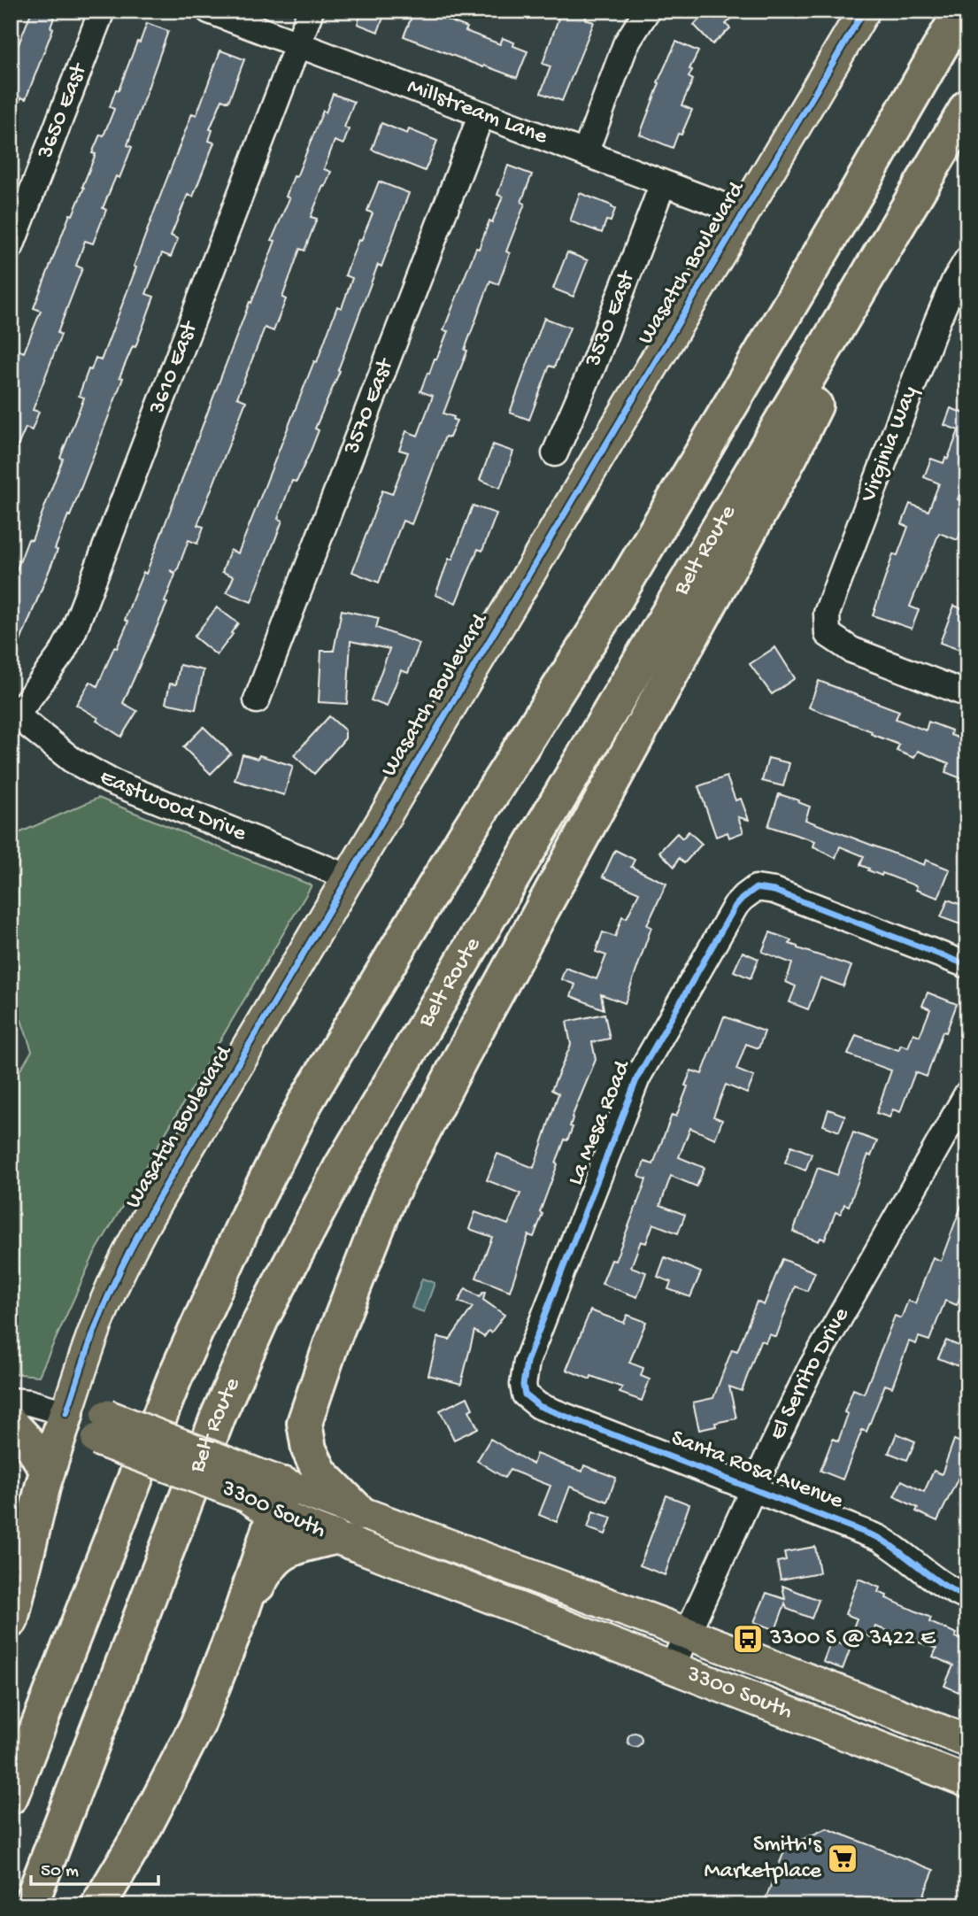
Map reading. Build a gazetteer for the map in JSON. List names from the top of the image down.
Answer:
{
  "streets": {
    "highway": ["Belt Route"],
    "main road": ["Wasatch Boulevard", "3300 South"],
    "street": [
      "3650 East",
      "Millstream Lane",
      "3530 East",
      "3610 East",
      "3570 East",
      "Virginia Way",
      "Eastwood Drive",
      "La Mesa Road",
      "El Serrito Drive",
      "Santa Rosa Avenue"
    ]
  },
  "crossings": [
    ["Millstream Lane", "Wasatch Boulevard"],
    ["Millstream Lane", "3530 East"],
    ["Millstream Lane", "3610 East"],
    ["Millstream Lane", "3570 East"],
    ["Wasatch Boulevard", "Eastwood Drive"],
    ["Wasatch Boulevard", "3300 South"],
    ["3610 East", "Eastwood Drive"],
    ["La Mesa Road", "Santa Rosa Avenue"],
    ["El Serrito Drive", "Santa Rosa Avenue"],
    ["El Serrito Drive", "3300 South"]
  ],
  "places": {
    "bus stop": ["3300 S @ 3422 E"],
    "supermarket": ["Smith's Marketplace"]
  },
  "scale_bar": "50 m"
}
